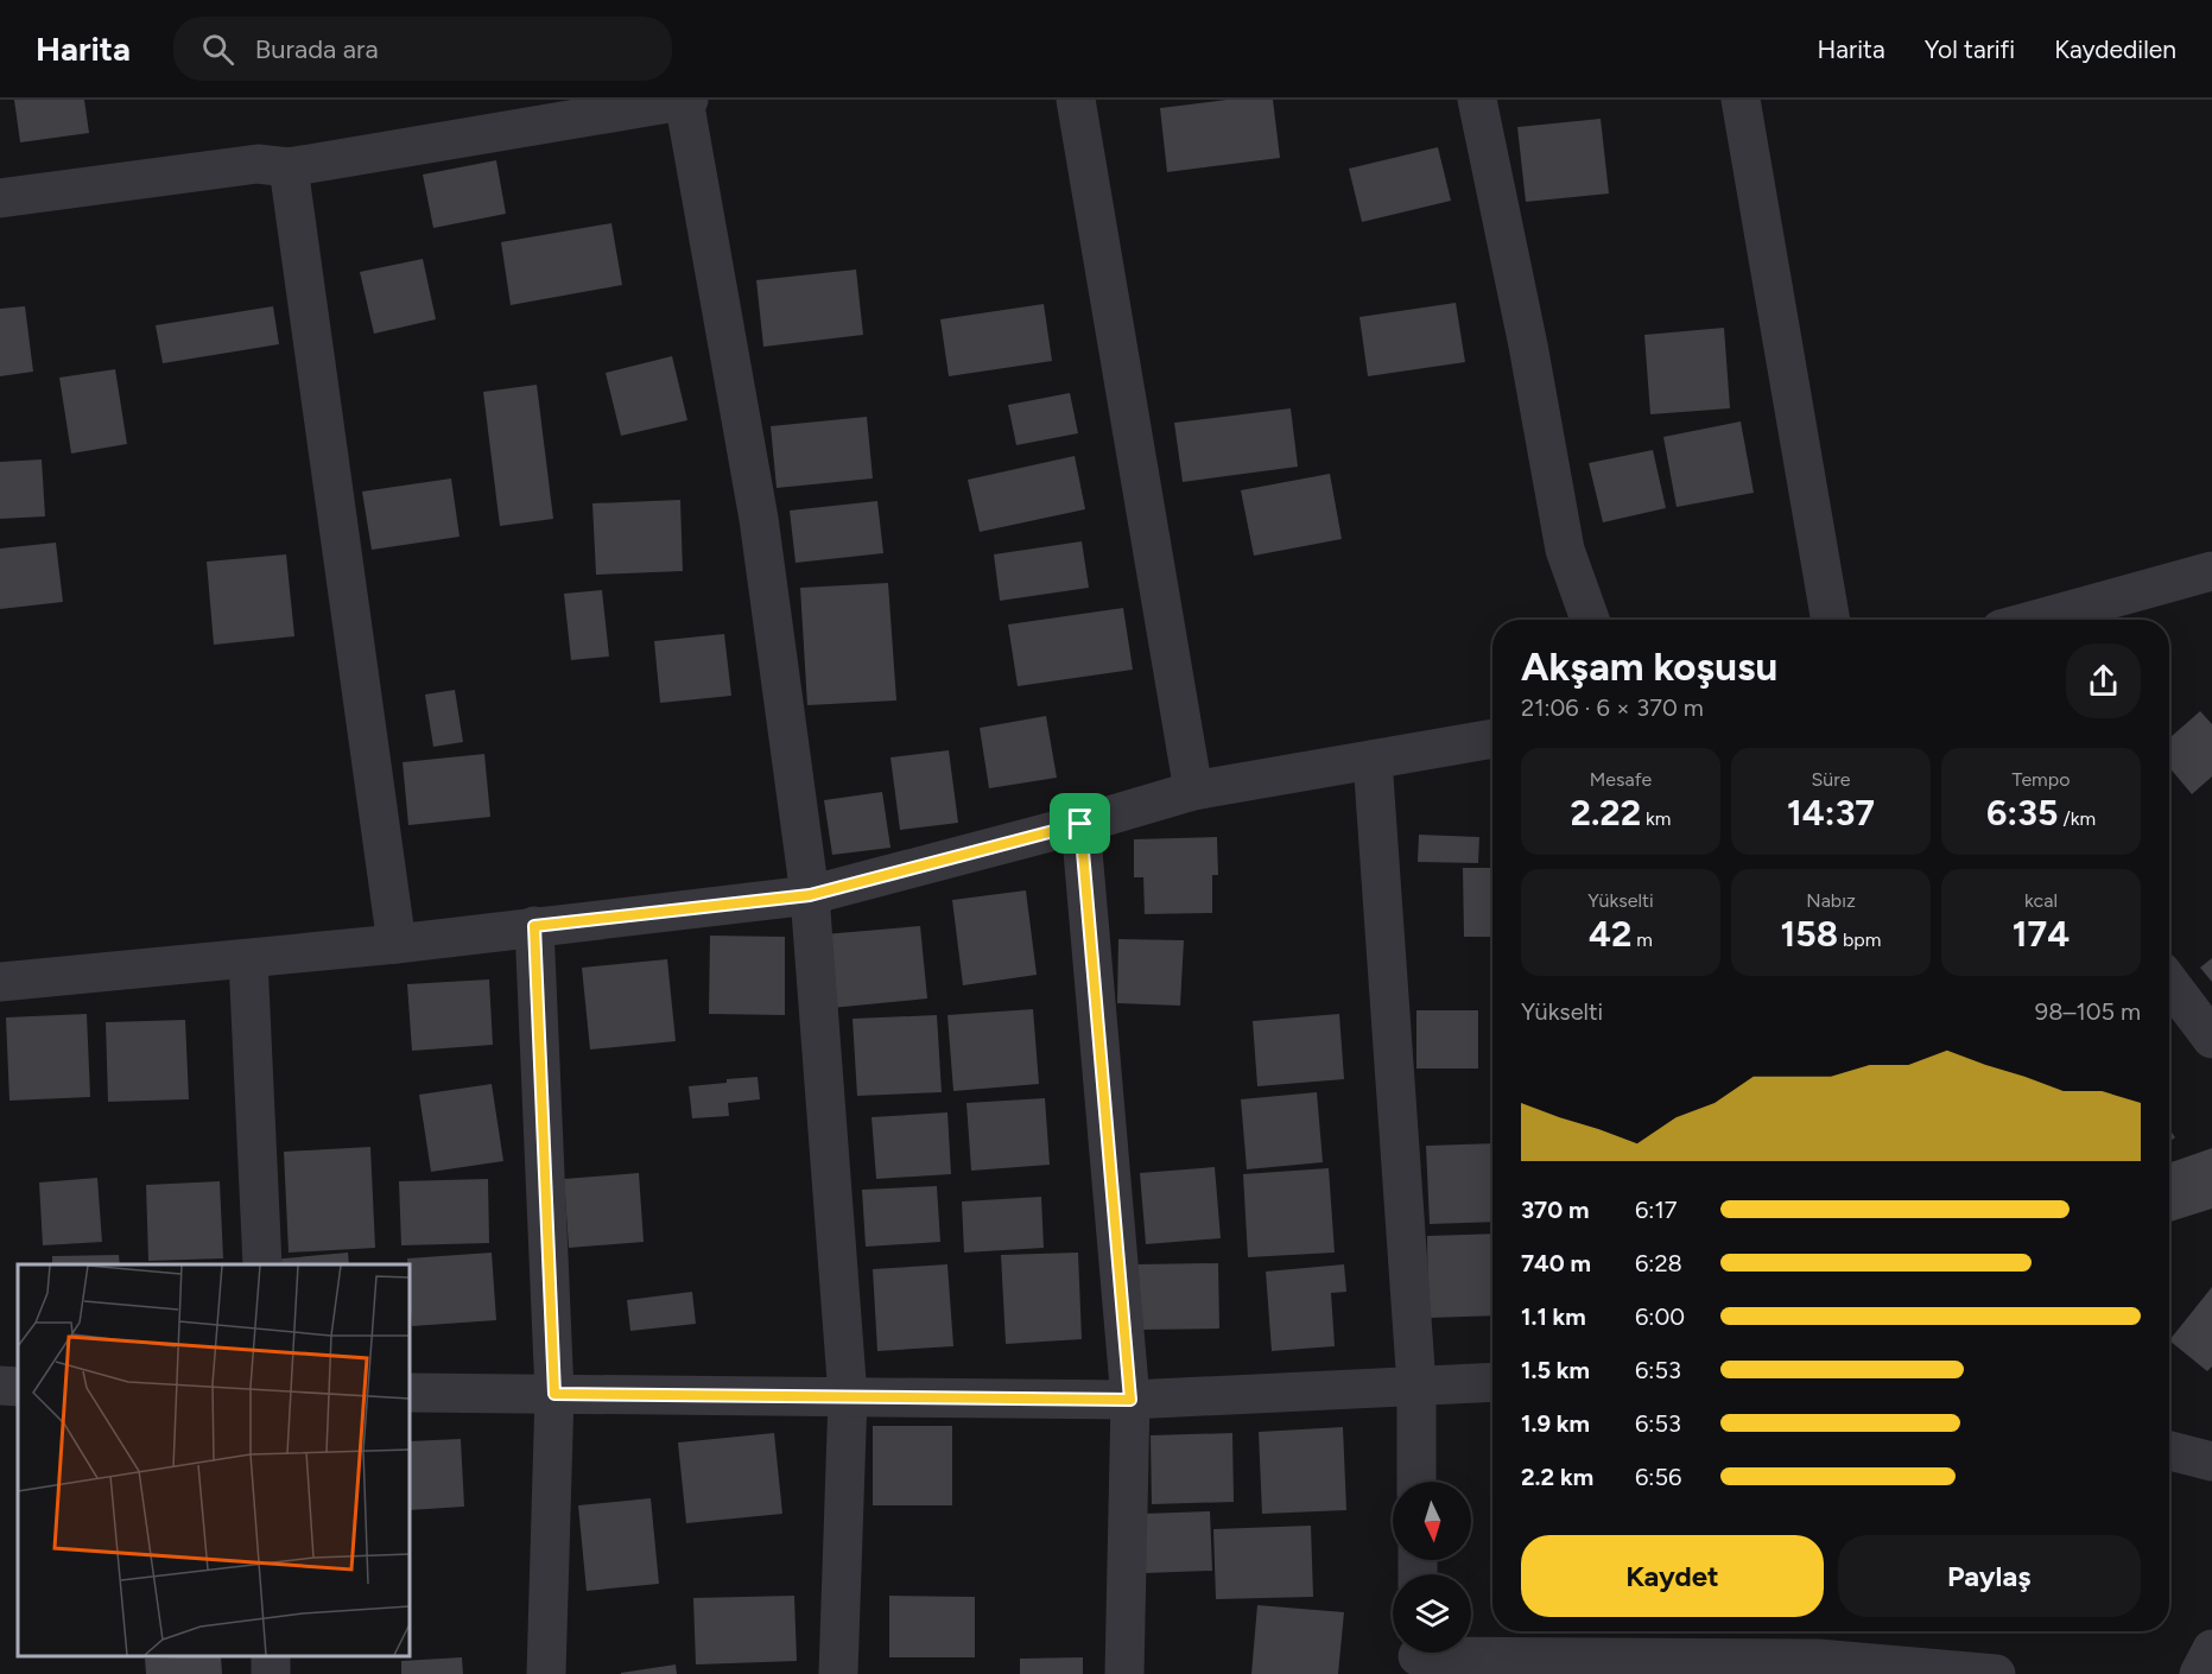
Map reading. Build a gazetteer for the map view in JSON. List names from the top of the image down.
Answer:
{
  "north": "bottom",
  "page": {
    "header": "Harita",
    "search": "Burada ara",
    "nav": ["Harita", "Yol tarifi", "Kaydedilen"],
    "heading": ["Akşam koşusu", "21:06 · 6 × 370 m"],
    "stats": [
      ["Mesafe", "2.22 km"],
      ["Süre", "14:37"],
      ["Tempo", "6:35 /km"],
      ["Yükselti", "42 m"],
      ["Nabız", "158 bpm"],
      ["kcal", "174"]
    ],
    "chart": ["Yükselti", "98–105 m"],
    "list": [
      {
        "name": "370 m",
        "note": "6:17"
      },
      {
        "name": "740 m",
        "note": "6:28"
      },
      {
        "name": "1.1 km",
        "note": "6:00"
      },
      {
        "name": "1.5 km",
        "note": "6:53"
      },
      {
        "name": "1.9 km",
        "note": "6:53"
      },
      {
        "name": "2.2 km",
        "note": "6:56"
      }
    ],
    "buttons": ["Kaydet", "Paylaş"]
  }
}
